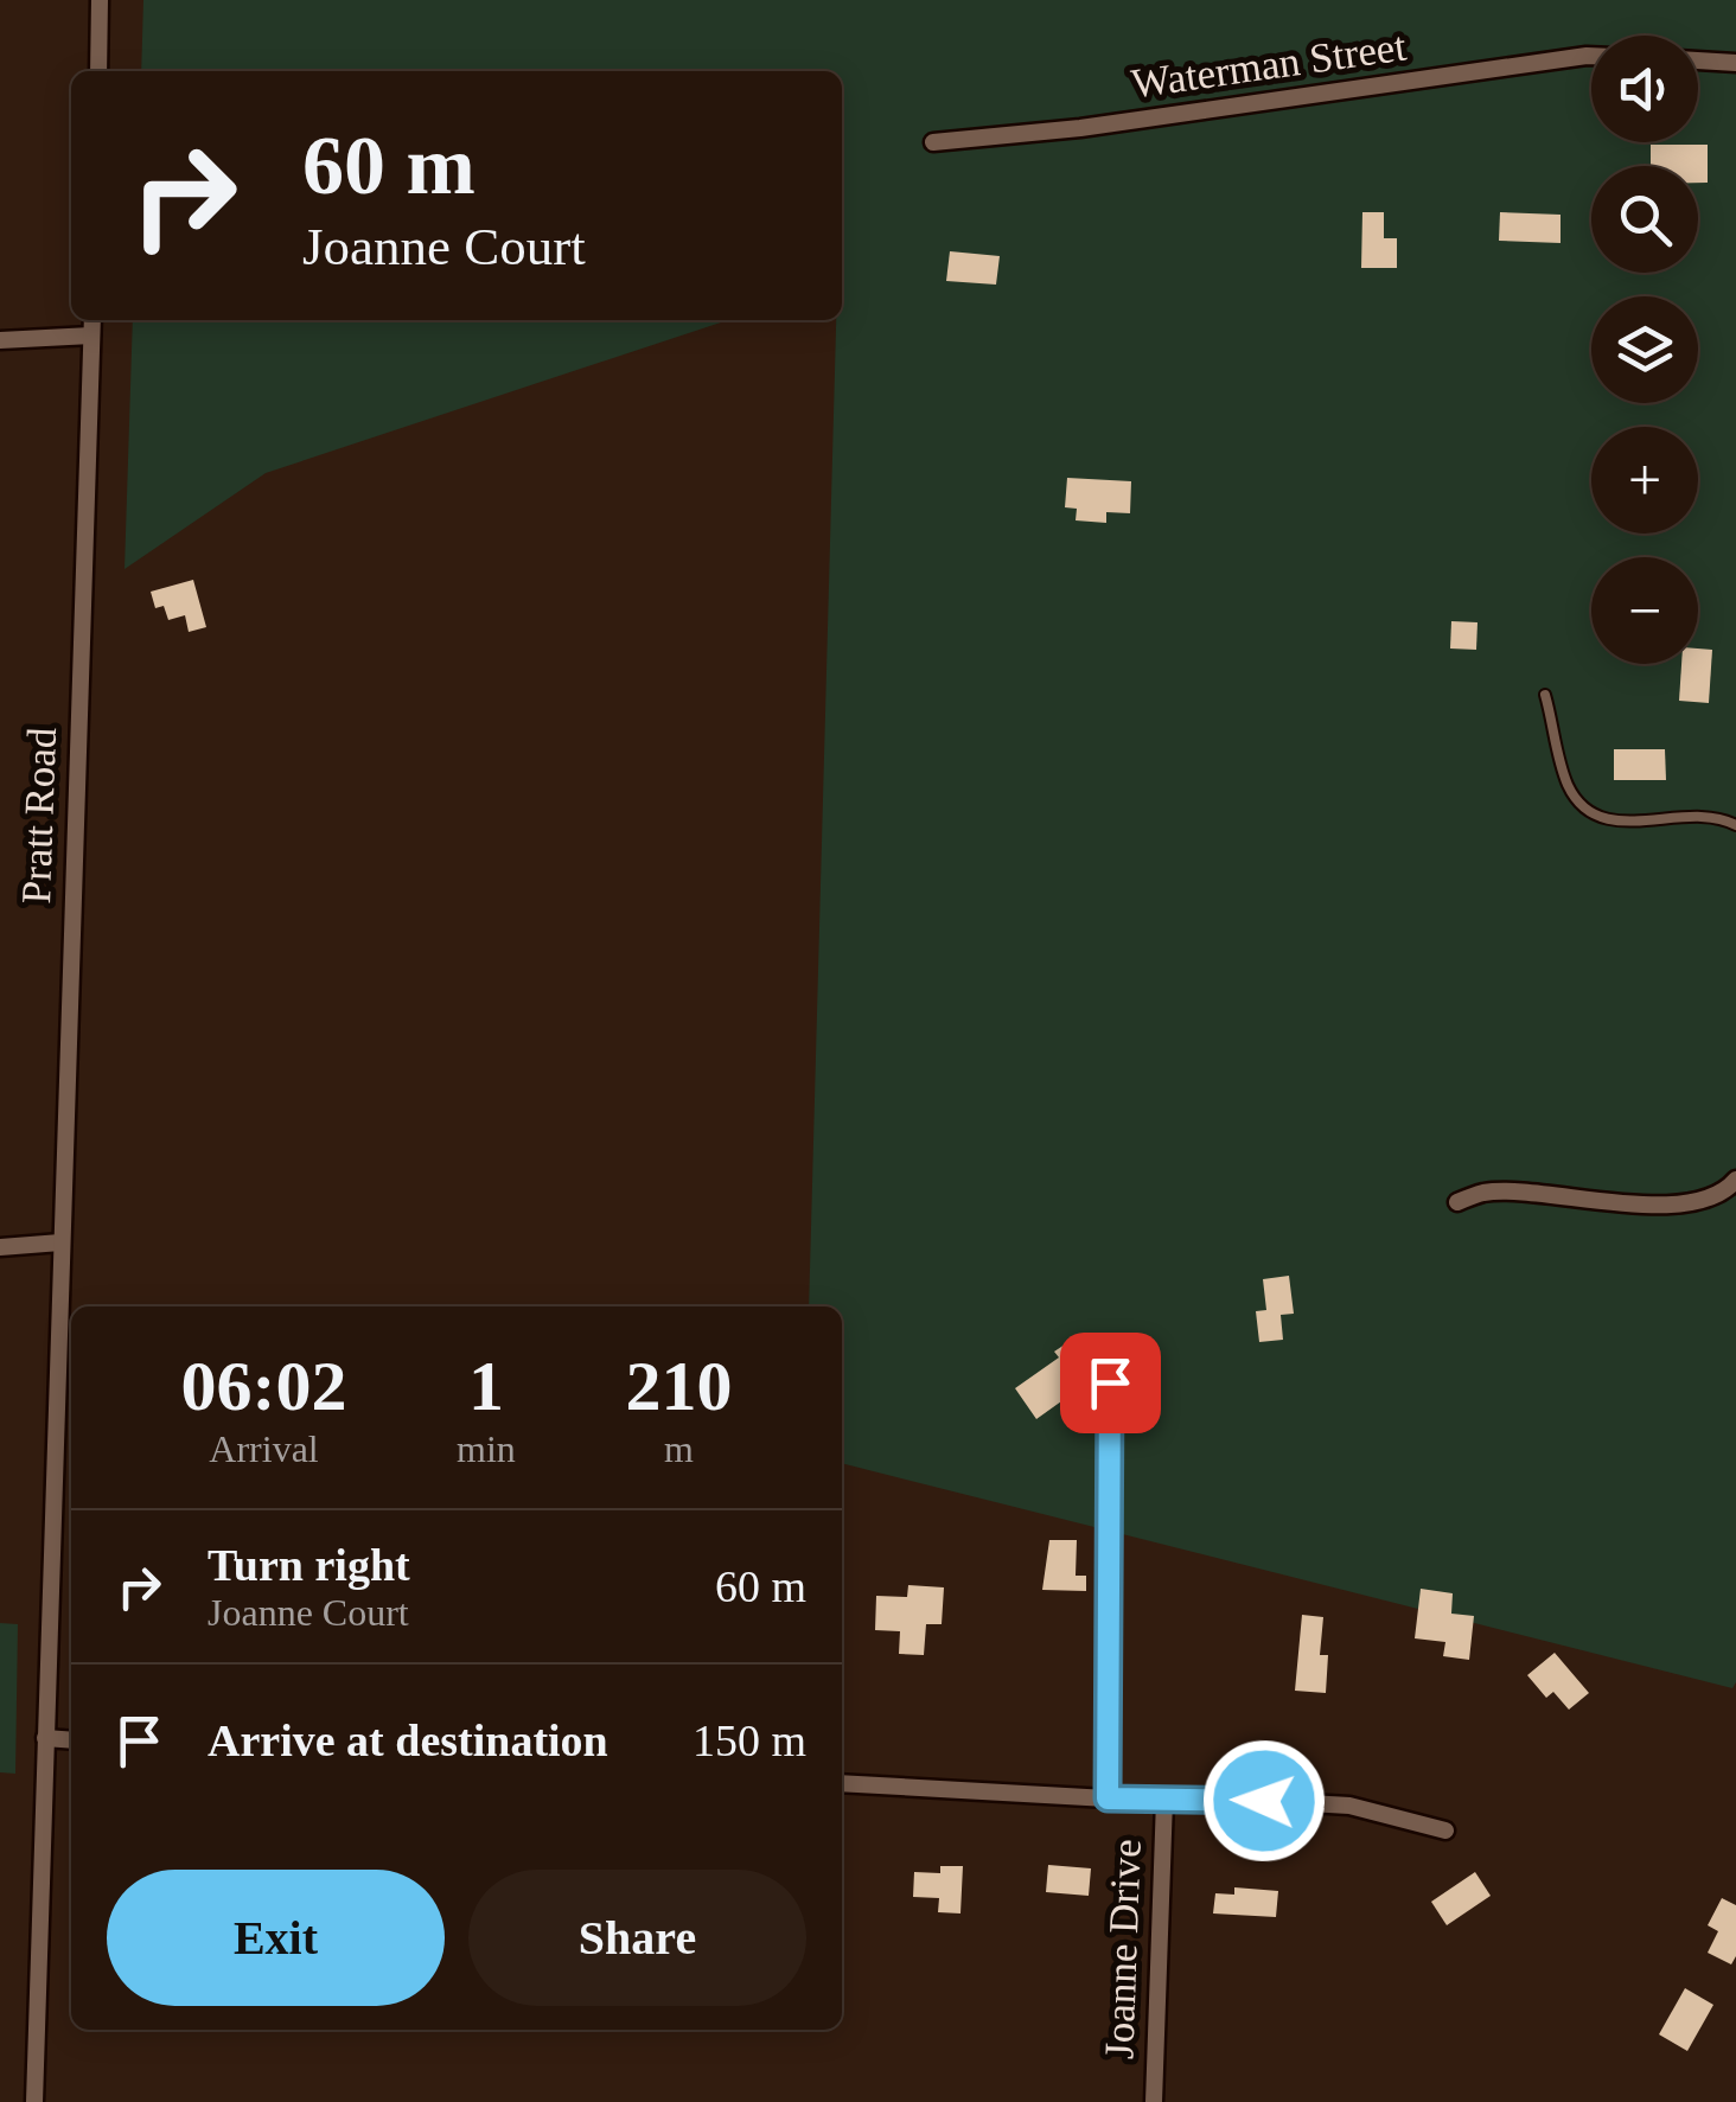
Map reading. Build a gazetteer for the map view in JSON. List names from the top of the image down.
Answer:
{
  "streets": {
    "street": ["Waterman Street", "Pratt Road", "Joanne Drive"]
  },
  "page": {
    "map_buttons": ["+", "−"],
    "turn": ["60 m", "Joanne Court"],
    "eta": [
      "06:02",
      "Arrival",
      "1",
      "min",
      "210",
      "m"
    ],
    "list": [
      {
        "name": "Turn right",
        "note": "Joanne Court",
        "value": "60 m"
      },
      {
        "name": "Arrive at destination",
        "value": "150 m"
      }
    ],
    "buttons": ["Exit", "Share"]
  }
}
